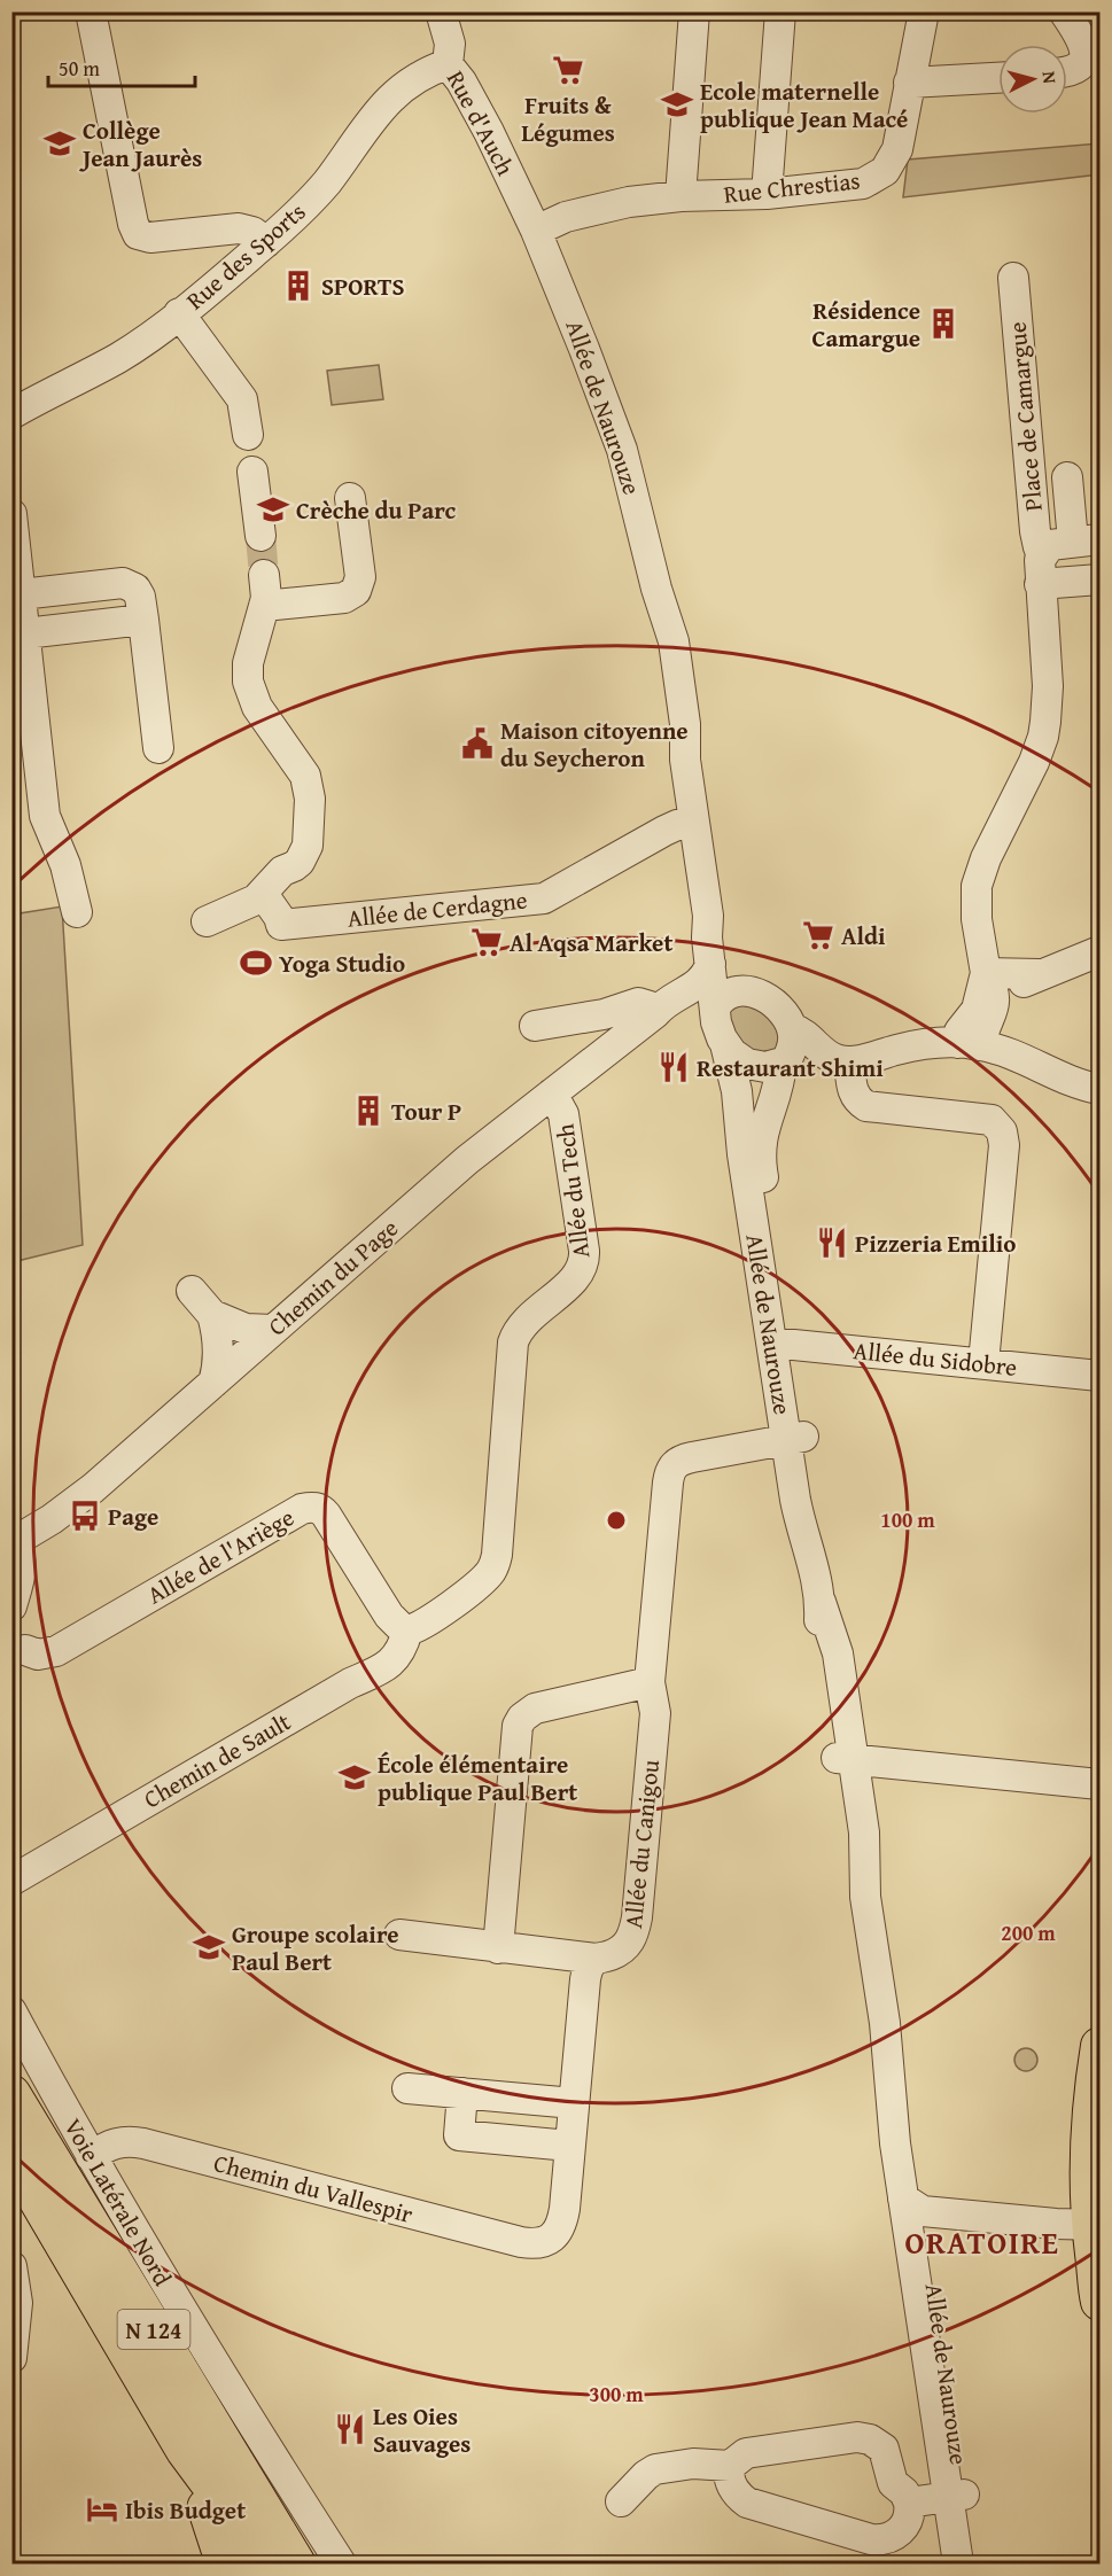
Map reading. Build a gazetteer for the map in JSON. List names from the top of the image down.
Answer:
{
  "streets": {
    "highway": ["N 124"],
    "street": [
      "Rue d'Auch",
      "Rue Chrestias",
      "Rue des Sports",
      "Allée de Naurouze",
      "Place de Camargue",
      "Allée de Cerdagne",
      "Allée du Tech",
      "Chemin du Page",
      "Allée du Sidobre",
      "Allée de l'Ariège",
      "Chemin de Sault",
      "Allée du Canigou",
      "Chemin du Vallespir",
      "Voie Latérale Nord"
    ]
  },
  "crossings": [
    ["Rue d'Auch", "Rue Chrestias"],
    ["Rue d'Auch", "Rue des Sports"],
    ["Rue d'Auch", "Allée de Naurouze"],
    ["Rue Chrestias", "Allée de Naurouze"],
    ["Allée de Naurouze", "Allée de Cerdagne"],
    ["Allée de Naurouze", "Chemin du Page"],
    ["Allée de Naurouze", "Allée du Sidobre"],
    ["Allée de Naurouze", "Allée du Canigou"],
    ["Allée du Tech", "Chemin du Page"],
    ["Allée du Tech", "Allée de l'Ariège"],
    ["Allée du Tech", "Chemin de Sault"],
    ["Allée de l'Ariège", "Chemin de Sault"],
    ["Chemin du Vallespir", "Voie Latérale Nord"]
  ],
  "districts": ["ORATOIRE"],
  "places": {
    "supermarket": ["Fruits & Légumes", "Aldi", "Al Aqsa Market"],
    "school or university": [
      "Ecole maternelle publique Jean Macé",
      "Collège Jean Jaurès",
      "Crèche du Parc",
      "École élémentaire publique Paul Bert",
      "Groupe scolaire Paul Bert"
    ],
    "building": ["SPORTS", "Résidence Camargue", "Tour P"],
    "public building": ["Maison citoyenne du Seycheron"],
    "sports": ["Yoga Studio"],
    "restaurant": ["Restaurant Shimi", "Pizzeria Emilio", "Les Oies Sauvages"],
    "bus stop": ["Page"],
    "hotel": ["Ibis Budget"]
  },
  "scale_bar": "50 m",
  "north": "right",
  "rings": ["100 m", "200 m", "300 m"]
}
